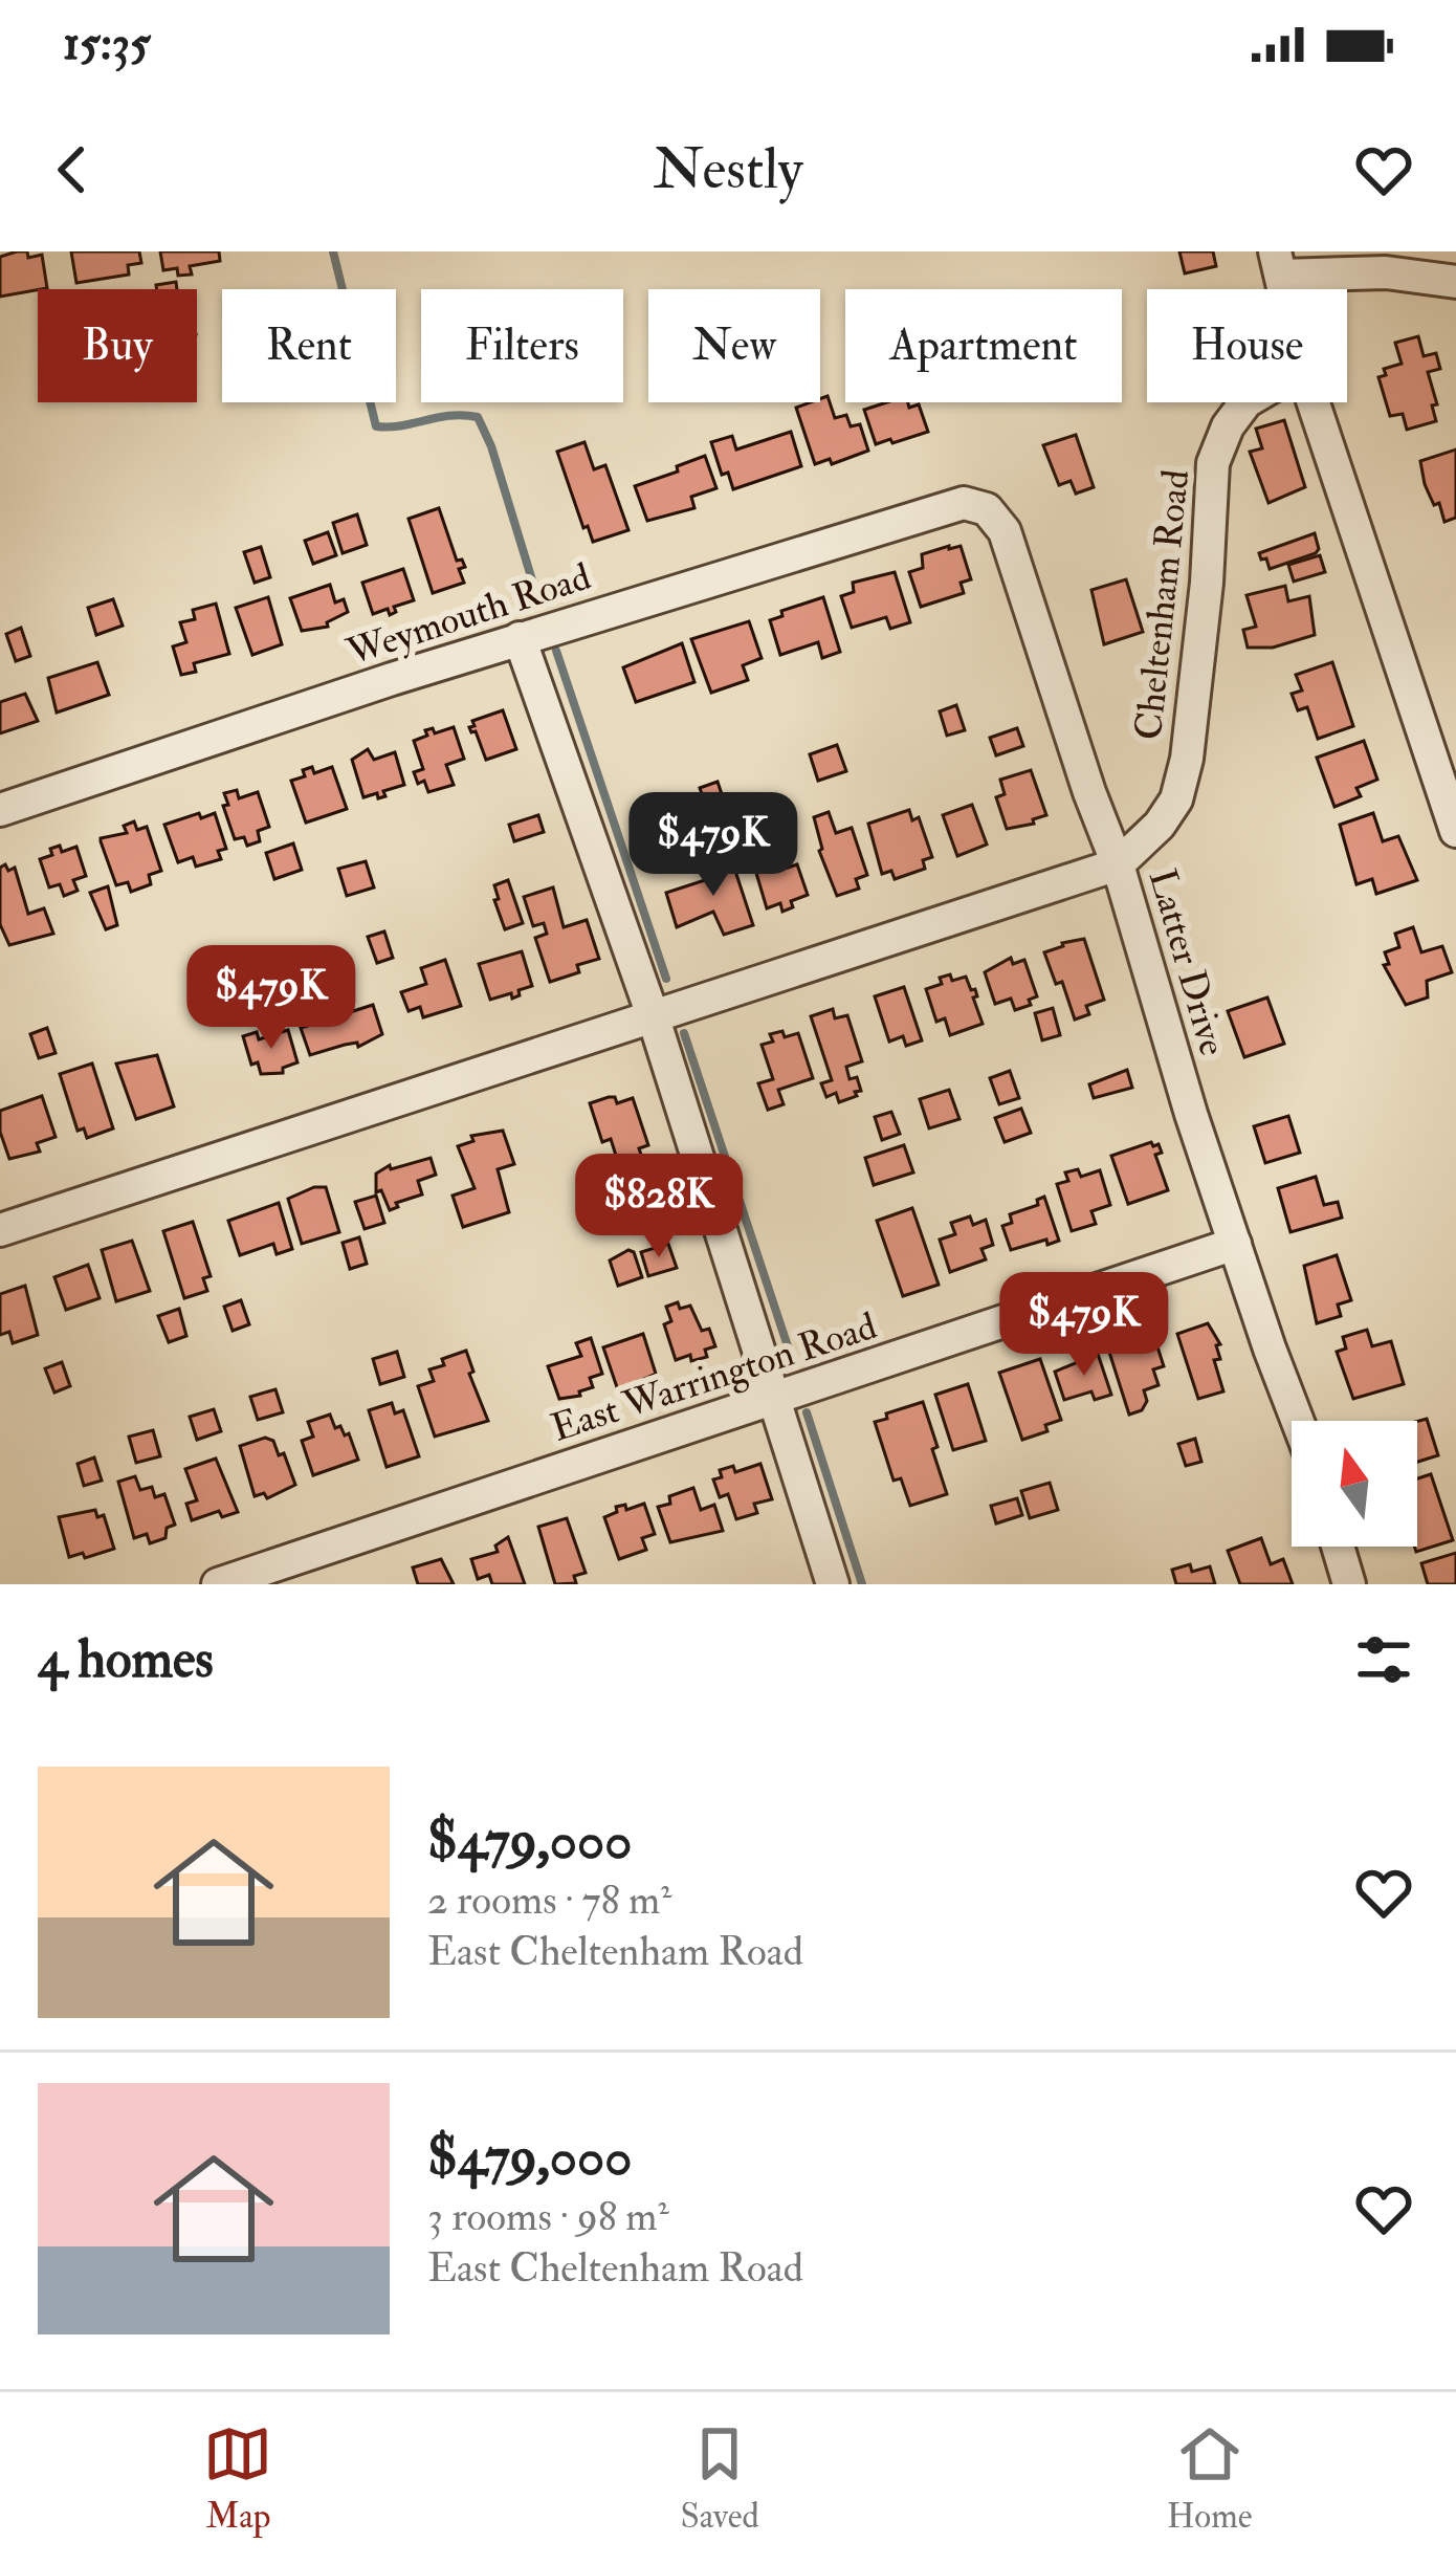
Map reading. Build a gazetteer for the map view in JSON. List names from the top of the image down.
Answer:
{
  "streets": {
    "street": [
      "Cheltenham Road",
      "Weymouth Road",
      "Latter Drive",
      "East Warrington Road"
    ]
  },
  "crossings": [
    ["Cheltenham Road", "Latter Drive"],
    ["Weymouth Road", "Latter Drive"],
    ["Latter Drive", "East Warrington Road"]
  ],
  "north": "top",
  "page": {
    "status": "15:35",
    "header": "Nestly",
    "chip": [
      "Buy",
      "Rent",
      "Filters",
      "New",
      "Apartment",
      "House"
    ],
    "price": [
      "$479K",
      "$479K",
      "$828K",
      "$479K"
    ],
    "heading": "4 homes",
    "list": [
      {
        "name": "$479,000",
        "note": "2 rooms · 78 m² · East Cheltenham Road"
      },
      {
        "name": "$479,000",
        "note": "3 rooms · 98 m² · East Cheltenham Road"
      }
    ],
    "tabs": ["Map", "Saved", "Home"]
  }
}
